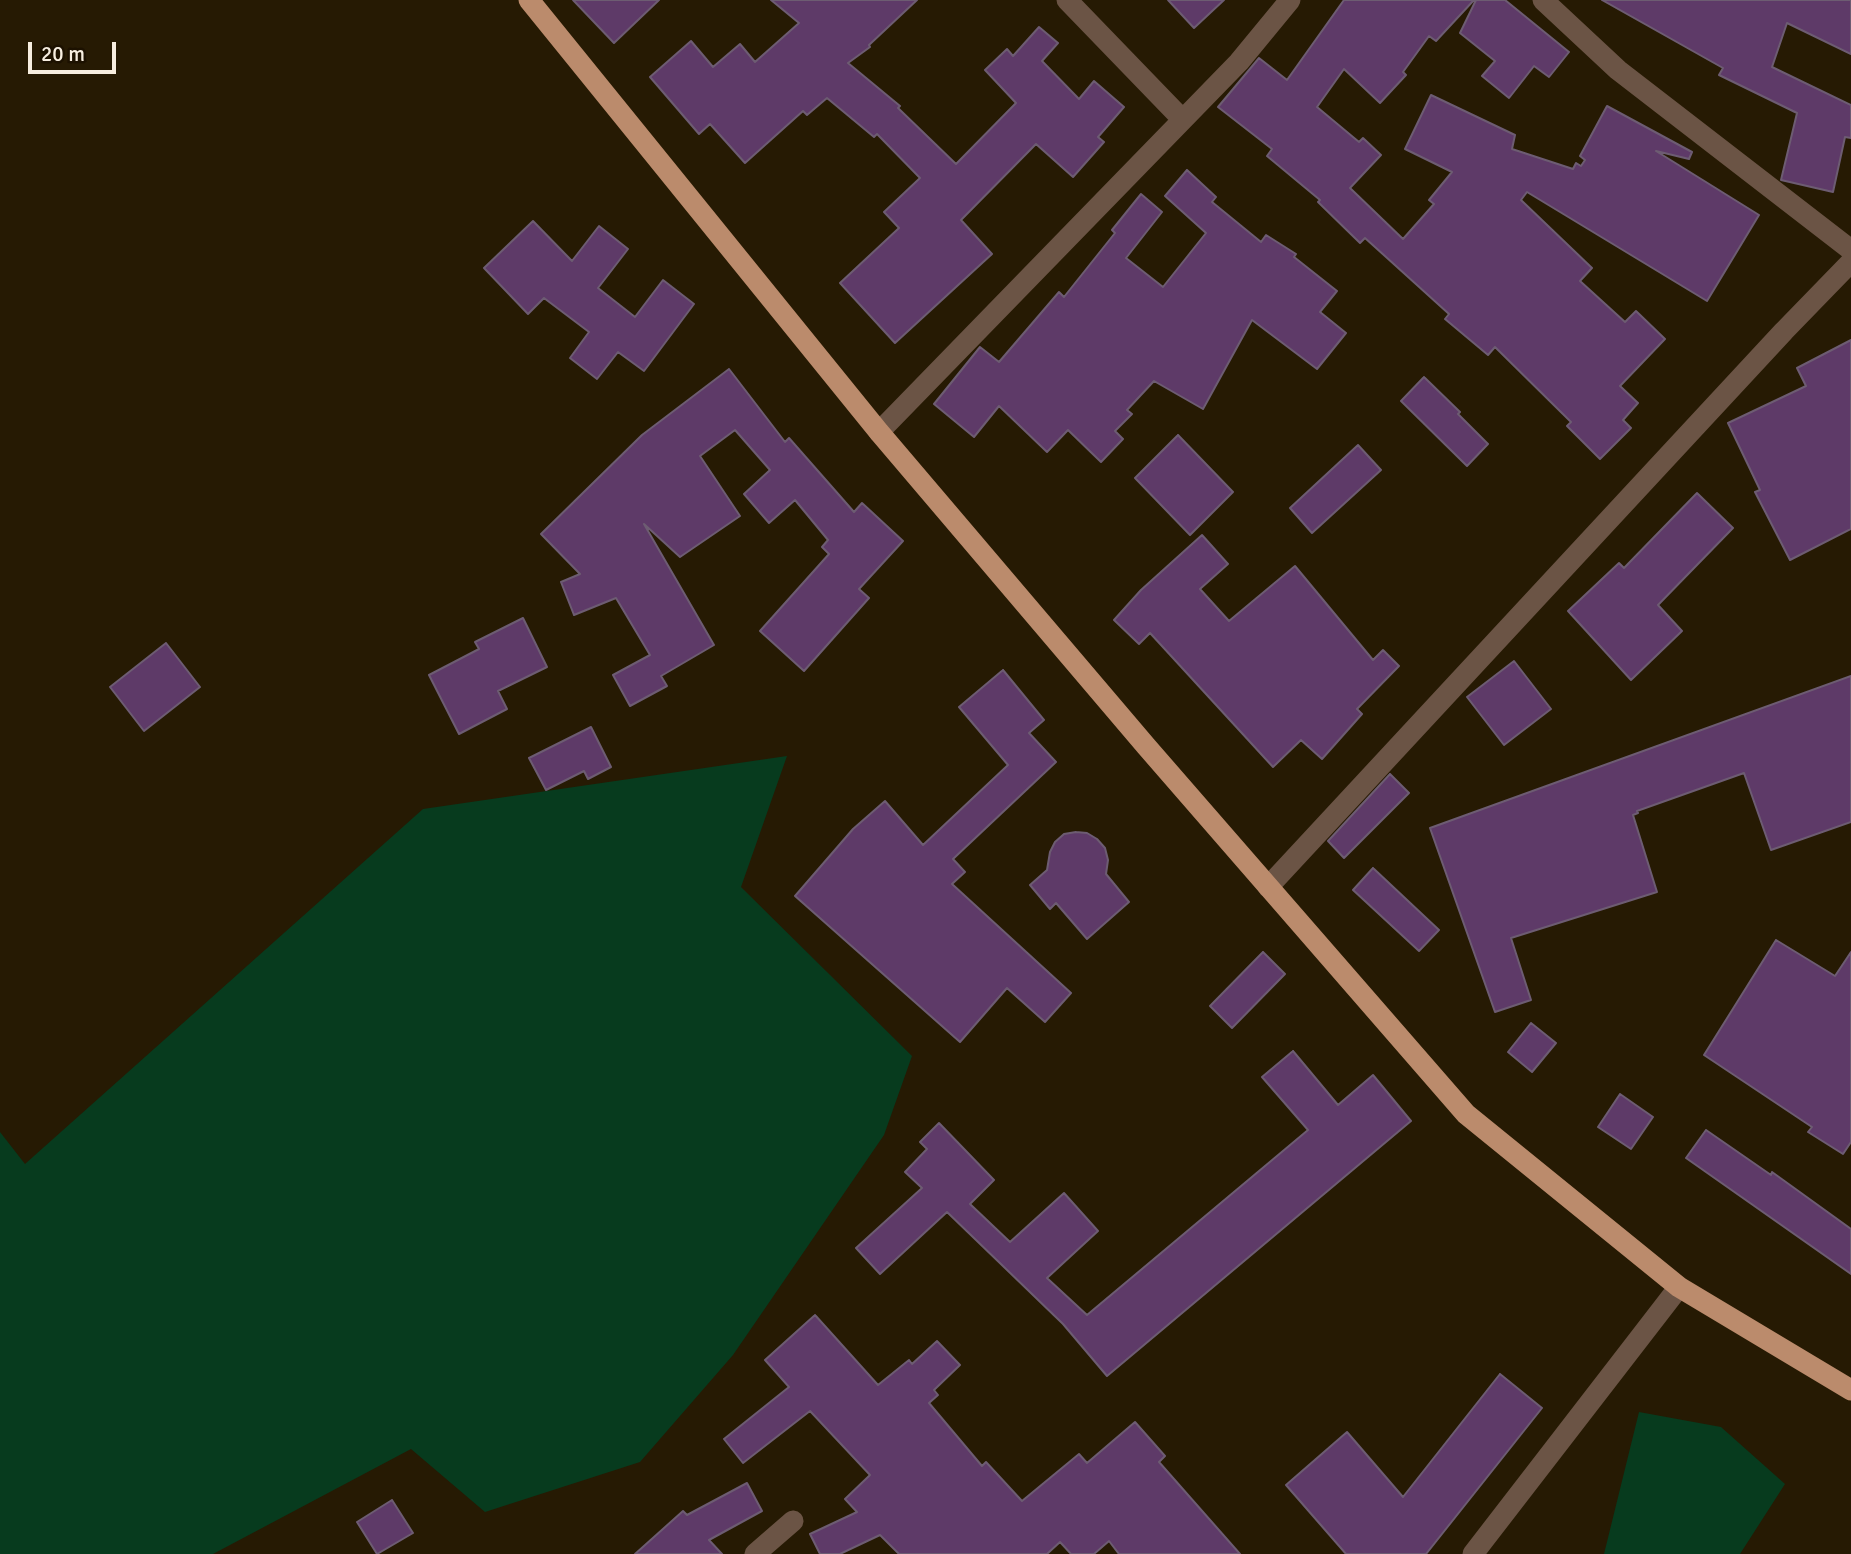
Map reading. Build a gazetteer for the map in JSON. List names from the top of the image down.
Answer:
{
  "scale_bar": "20 m"
}
